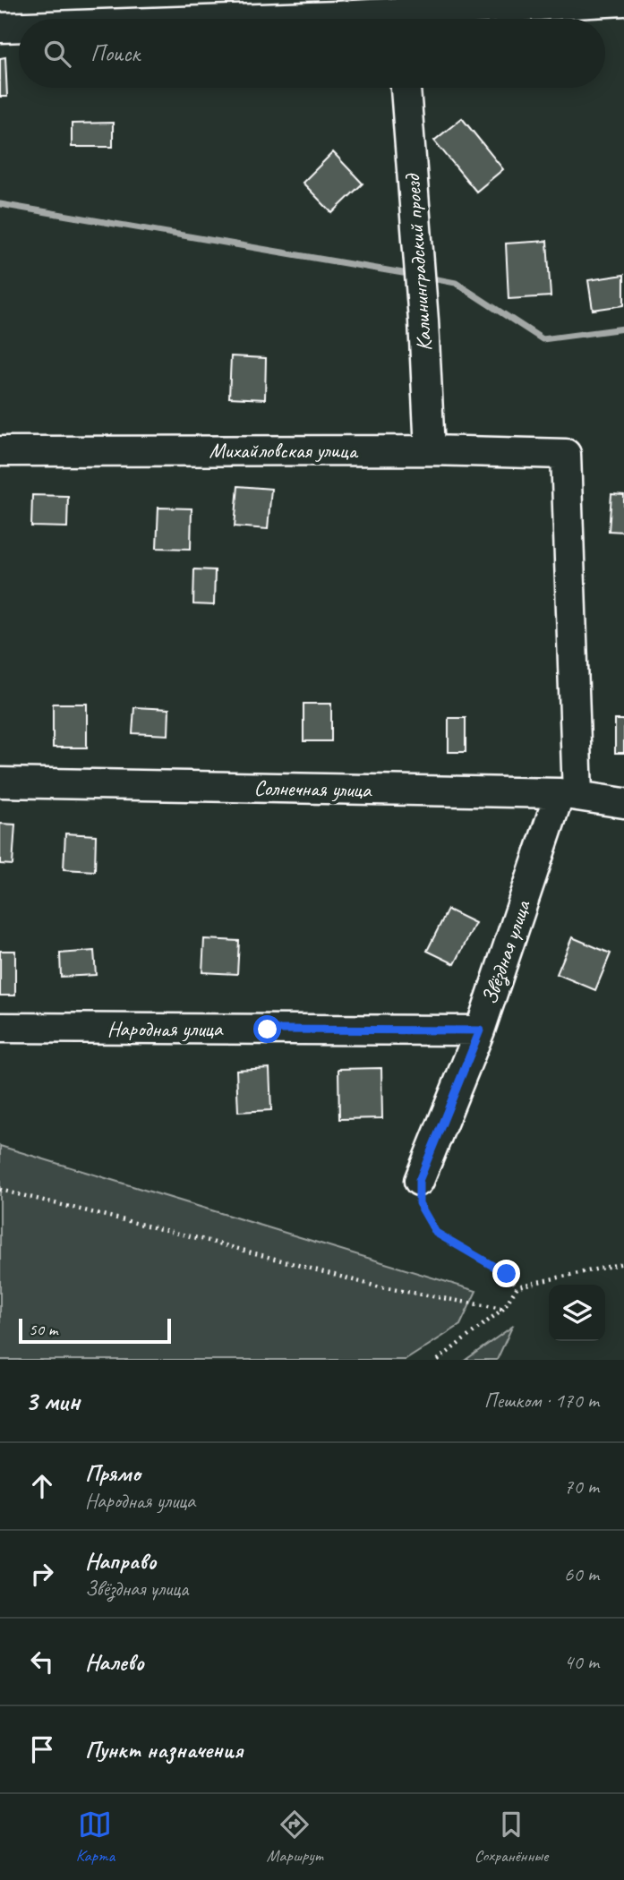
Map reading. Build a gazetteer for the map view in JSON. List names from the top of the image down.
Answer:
{
  "streets": {
    "street": [
      "Калининградский проезд",
      "Михайловская улица",
      "Солнечная улица",
      "Звёздная улица",
      "Народная улица"
    ]
  },
  "crossings": [
    ["Калининградский проезд", "Михайловская улица"],
    ["Михайловская улица", "Солнечная улица"],
    ["Михайловская улица", "Звёздная улица"],
    ["Солнечная улица", "Звёздная улица"],
    ["Звёздная улица", "Народная улица"]
  ],
  "scale_bar": "50 m",
  "page": {
    "search": "Поиск",
    "scale": "50 m",
    "heading": ["3 мин", "Пешком · 170 m"],
    "list": [
      ["Прямо", "Народная улица", "70 m"],
      ["Направо", "Звёздная улица", "60 m"],
      ["Налево", "40 m"],
      "Пункт назначения"
    ],
    "nav": ["Карта", "Маршрут", "Сохранённые"]
  }
}
